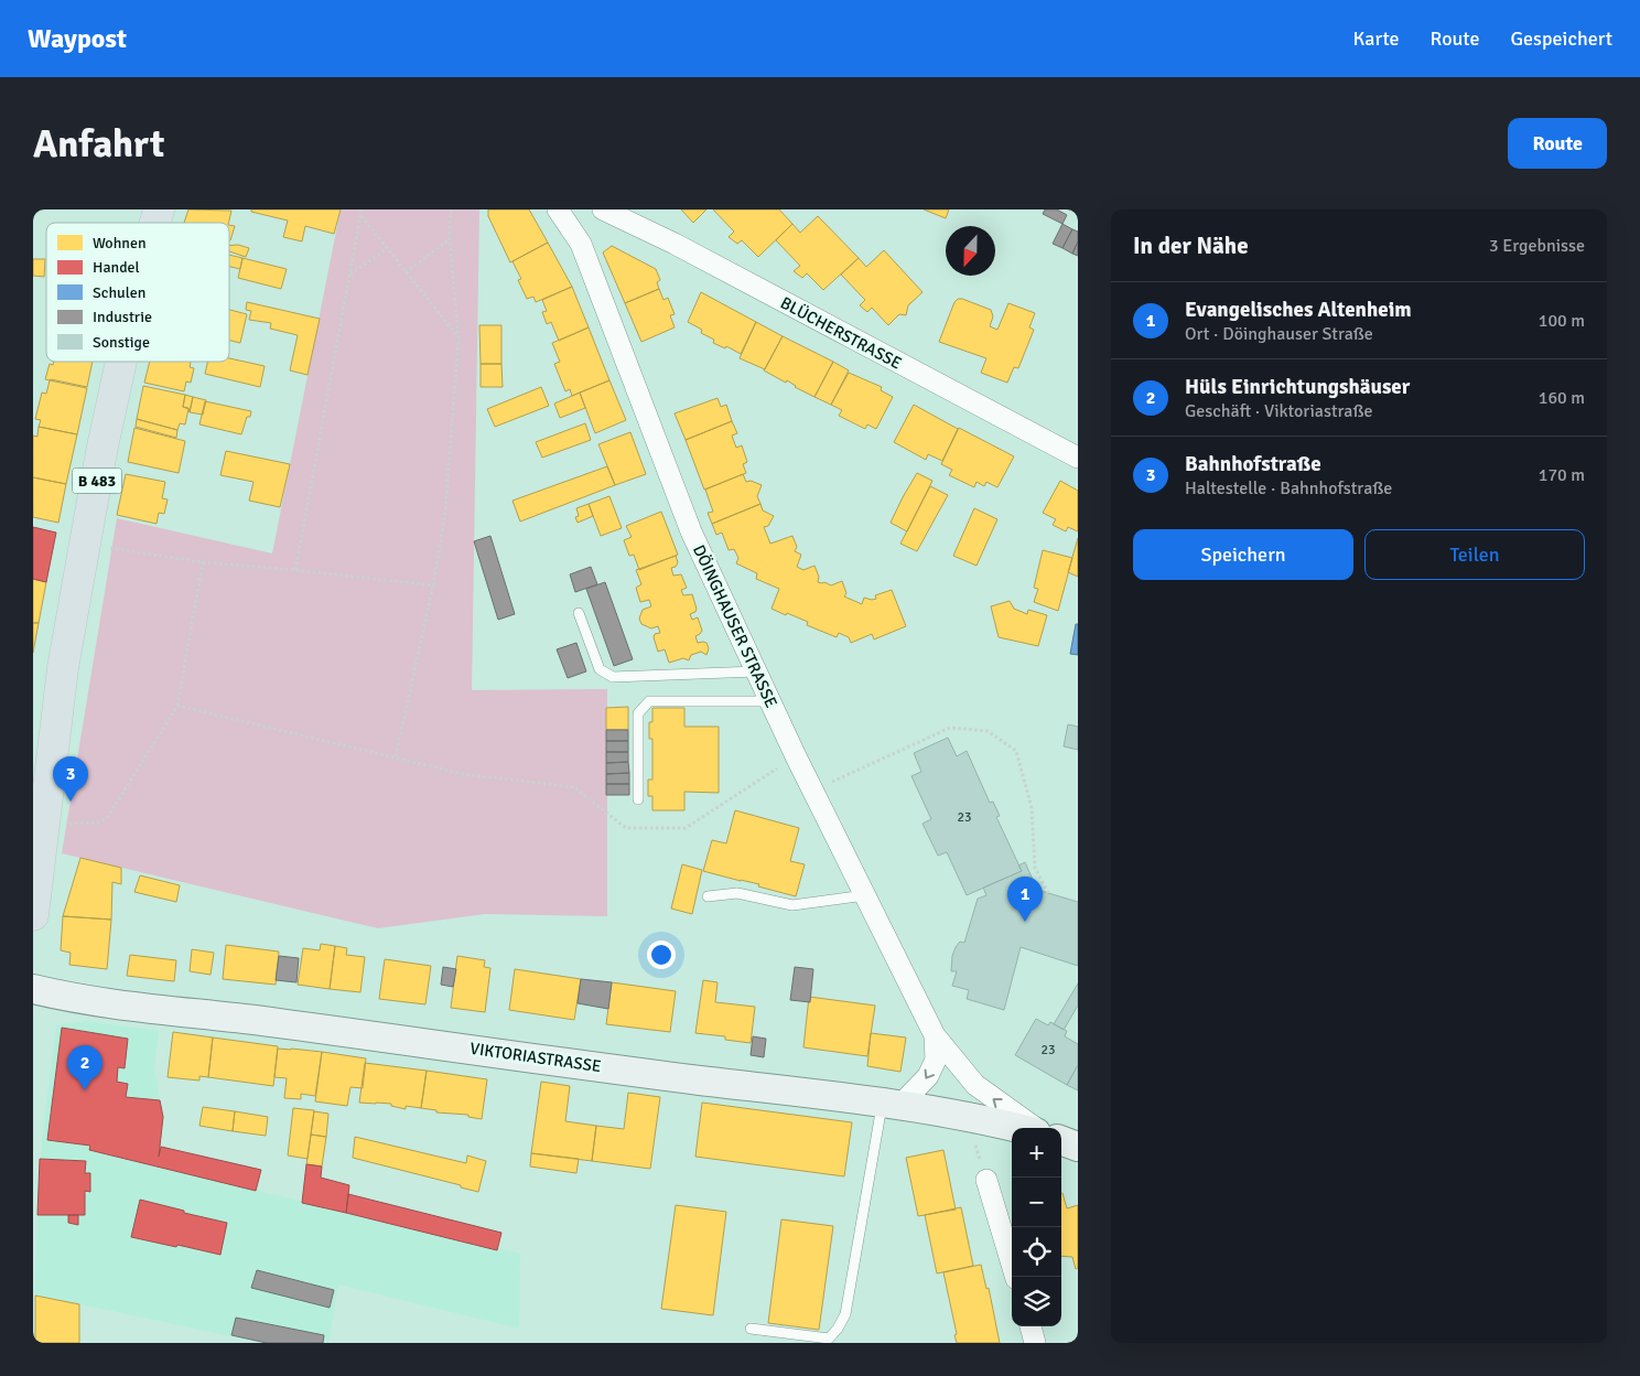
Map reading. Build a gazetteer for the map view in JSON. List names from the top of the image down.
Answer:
{
  "streets": {
    "main road": ["B 483", "VIKTORIASTRASSE"],
    "street": ["BLÜCHERSTRASSE", "DÖINGHAUSER STRASSE"]
  },
  "crossings": [
    ["DÖINGHAUSER STRASSE", "VIKTORIASTRASSE"]
  ],
  "house_numbers": ["23", "23"],
  "legend": [
    "Wohnen",
    "Handel",
    "Schulen",
    "Industrie",
    "Sonstige"
  ],
  "north": "bottom",
  "page": {
    "header": "Waypost",
    "nav": ["Karte", "Route", "Gespeichert"],
    "buttons": [
      "Route",
      ["Speichern", "Teilen"]
    ],
    "title": "Anfahrt",
    "heading": ["In der Nähe", "3 Ergebnisse"],
    "list": [
      {
        "mark": "1",
        "name": "Evangelisches Altenheim",
        "note": "Ort · Döinghauser Straße",
        "value": "100 m"
      },
      {
        "mark": "2",
        "name": "Hüls Einrichtungshäuser",
        "note": "Geschäft · Viktoriastraße",
        "value": "160 m"
      },
      {
        "mark": "3",
        "name": "Bahnhofstraße",
        "note": "Haltestelle · Bahnhofstraße",
        "value": "170 m"
      }
    ],
    "pins": ["3", "1", "2"],
    "map_buttons": ["+", "−"]
  }
}
